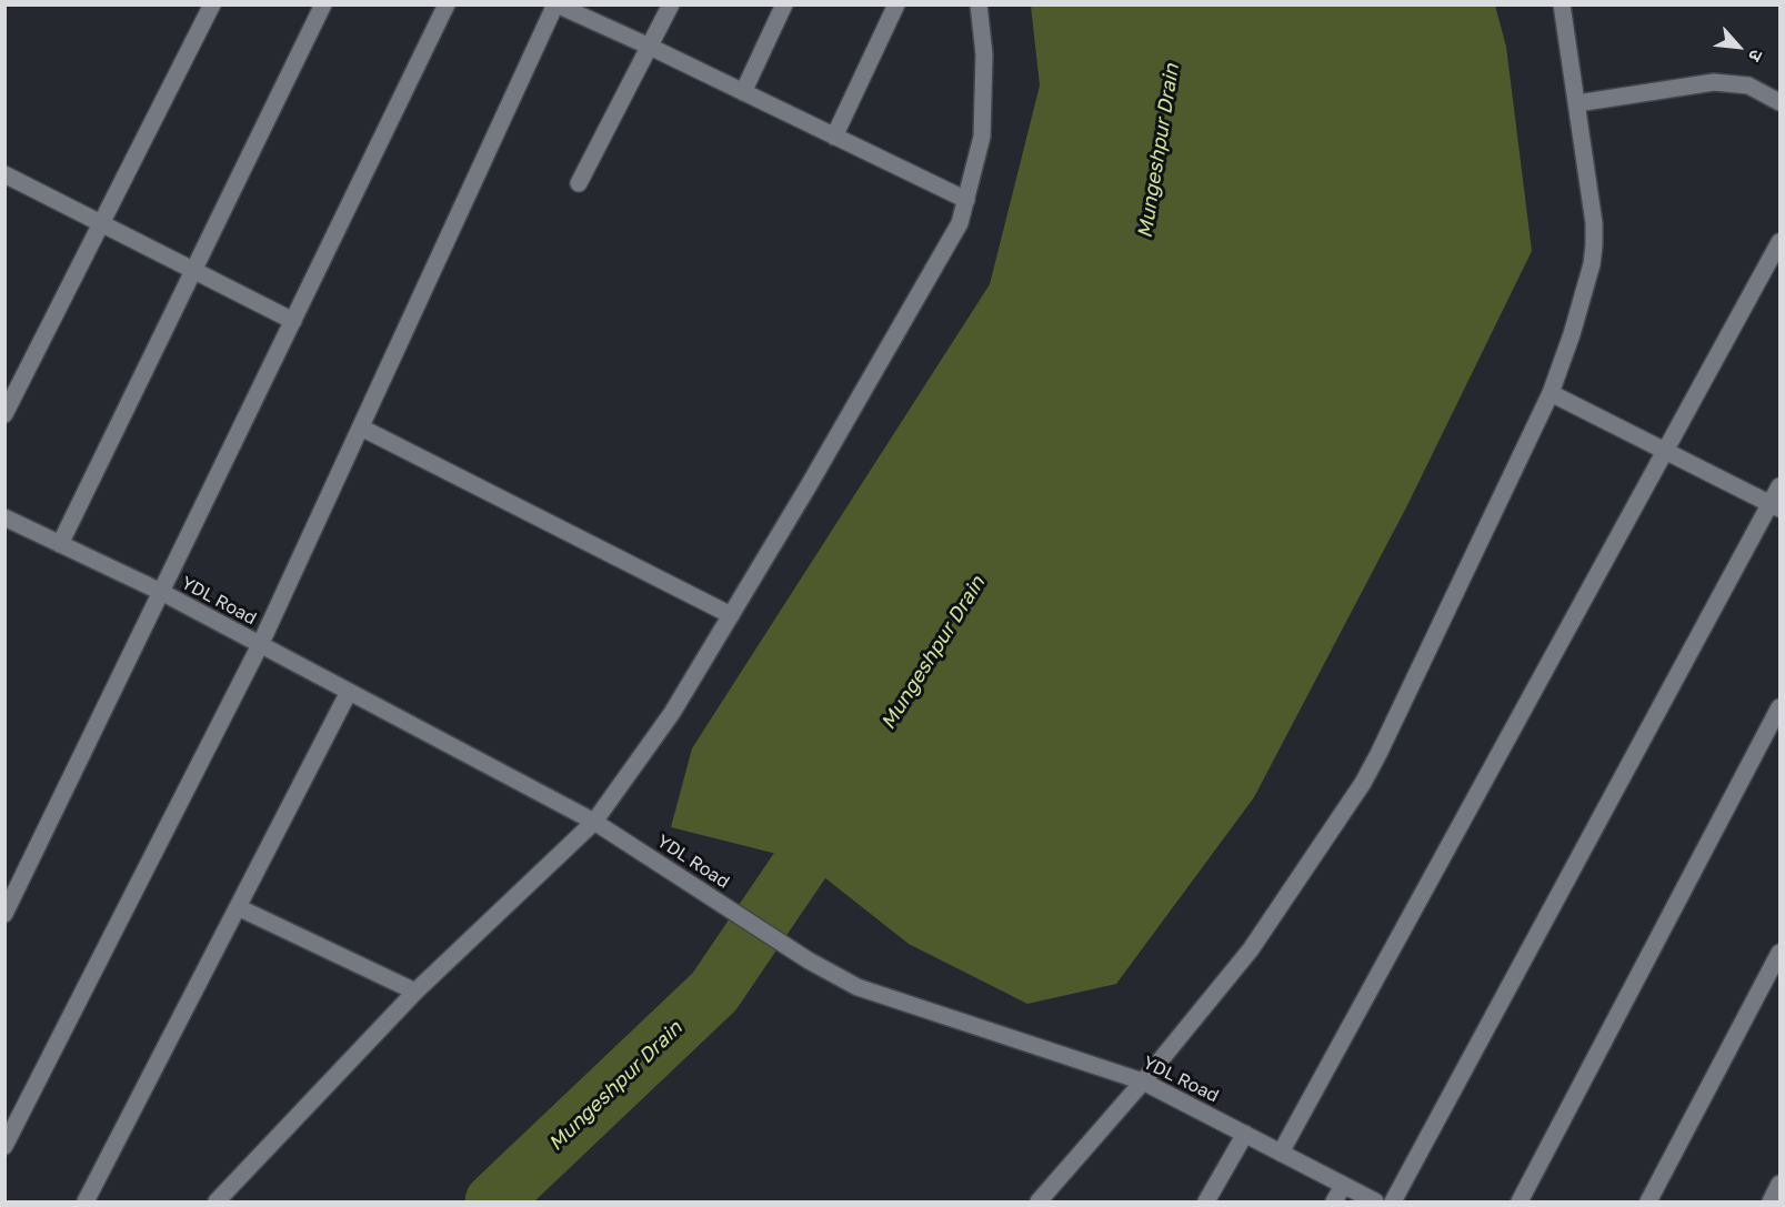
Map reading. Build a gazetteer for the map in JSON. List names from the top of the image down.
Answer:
{
  "streets": {
    "street": ["YDL Road"]
  },
  "water": ["Mungeshpur Drain"],
  "north": "bottom right"
}
